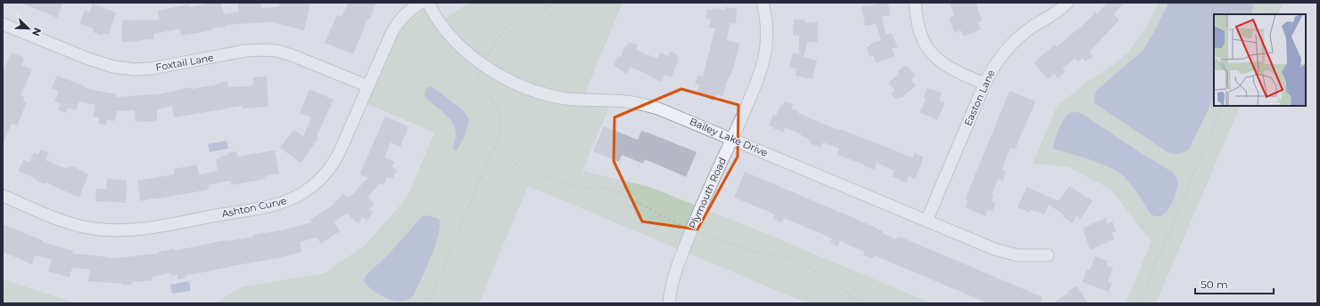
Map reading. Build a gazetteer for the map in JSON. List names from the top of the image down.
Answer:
{
  "streets": {
    "street": [
      "Foxtail Lane",
      "Easton Lane",
      "Bailey Lake Drive",
      "Plymouth Road",
      "Ashton Curve"
    ]
  },
  "crossings": [
    ["Foxtail Lane", "Ashton Curve"],
    ["Easton Lane", "Bailey Lake Drive"],
    ["Bailey Lake Drive", "Plymouth Road"]
  ],
  "scale_bar": "50 m",
  "north": "bottom right"
}
